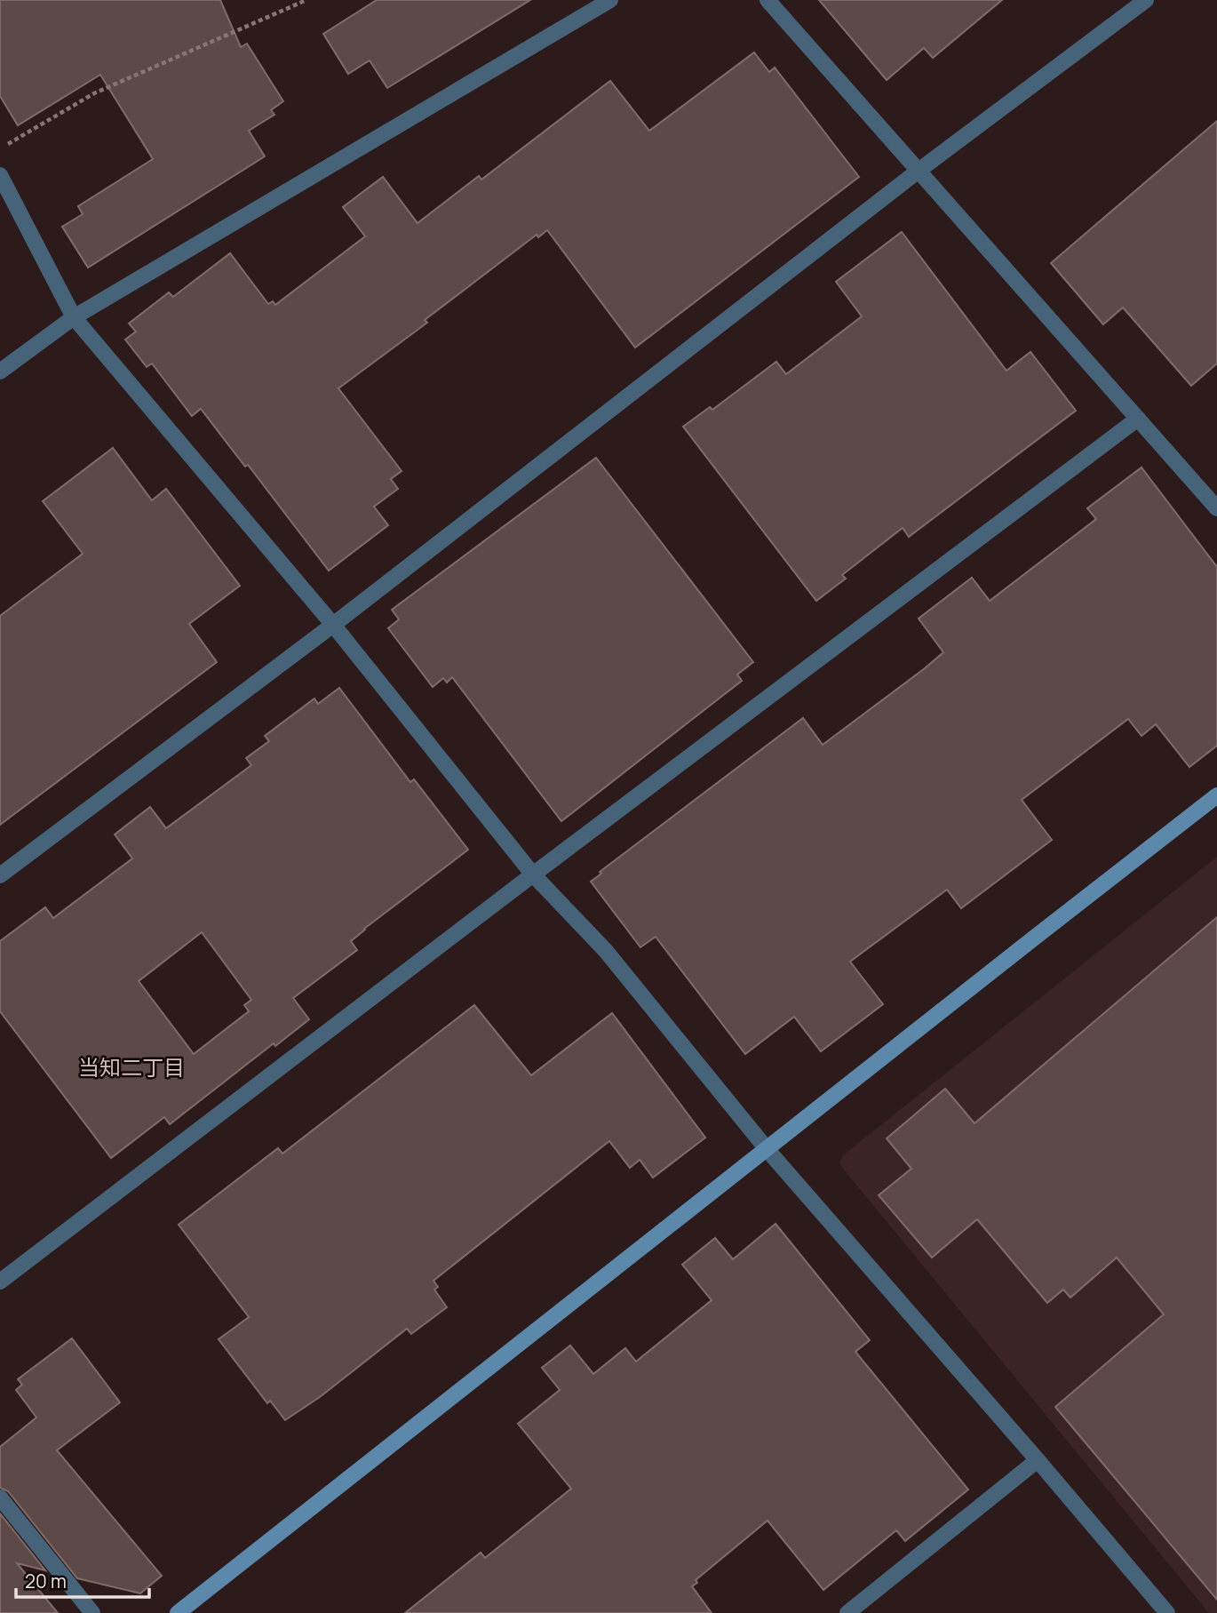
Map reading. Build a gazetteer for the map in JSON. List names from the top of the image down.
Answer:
{
  "districts": ["当知二丁目"],
  "scale_bar": "20 m"
}
